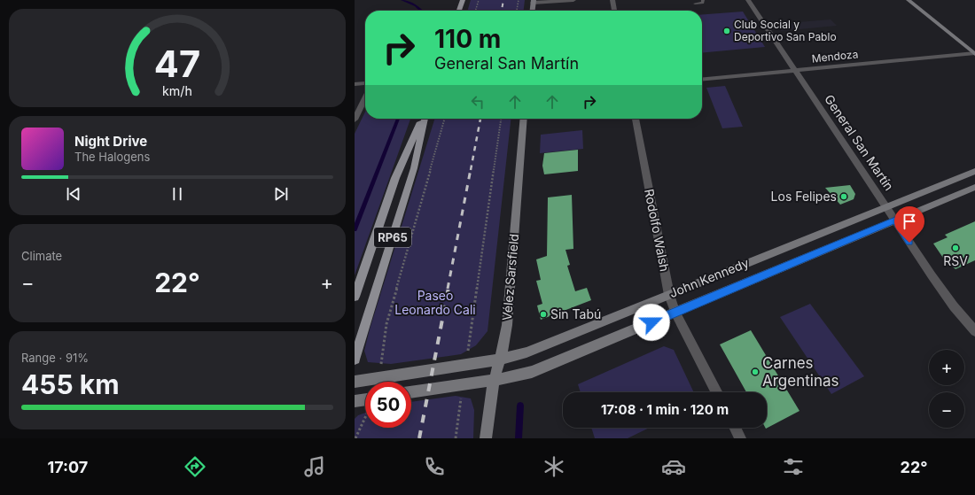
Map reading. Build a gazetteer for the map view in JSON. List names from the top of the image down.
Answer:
{
  "streets": {
    "main road": ["RP65", "Vélez Sarsfield", "John Kennedy"],
    "street": ["Mendoza", "General San Martín", "Rodolfo Walsh"]
  },
  "crossings": [
    ["Mendoza", "General San Martín"],
    ["General San Martín", "John Kennedy"],
    ["Rodolfo Walsh", "John Kennedy"],
    ["Vélez Sarsfield", "John Kennedy"]
  ],
  "parks": ["Paseo Leonardo Cali"],
  "places": [
    "Club Social y Deportivo San Pablo",
    "Los Felipes",
    "RSV",
    "Sin Tabú",
    "Carnes Argentinas"
  ],
  "page": {
    "turn": ["110 m", "General San Martín"],
    "song": ["Night Drive", "The Halogens"],
    "tile": [
      "Climate",
      ["Range · 91%", "455 km"]
    ],
    "heat": ["−", "22°", "+"],
    "map_buttons": ["+", "−"],
    "limit": "50",
    "trip": "17:08 · 1 min · 120 m",
    "tabs": ["17:07", "22°"],
    "gauge": ["47", "km/h"]
  }
}
